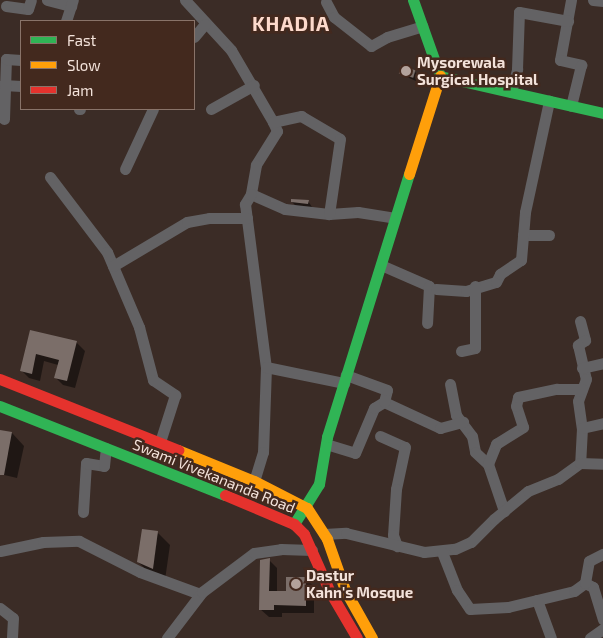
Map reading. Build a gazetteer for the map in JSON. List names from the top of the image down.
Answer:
{
  "streets": {
    "main road": ["Swami Vivekananda Road"]
  },
  "districts": ["KHADIA"],
  "places": ["Mysorewala Surgical Hospital", "Dastur Kahn's Mosque"],
  "legend": ["Fast", "Slow", "Jam"]
}
